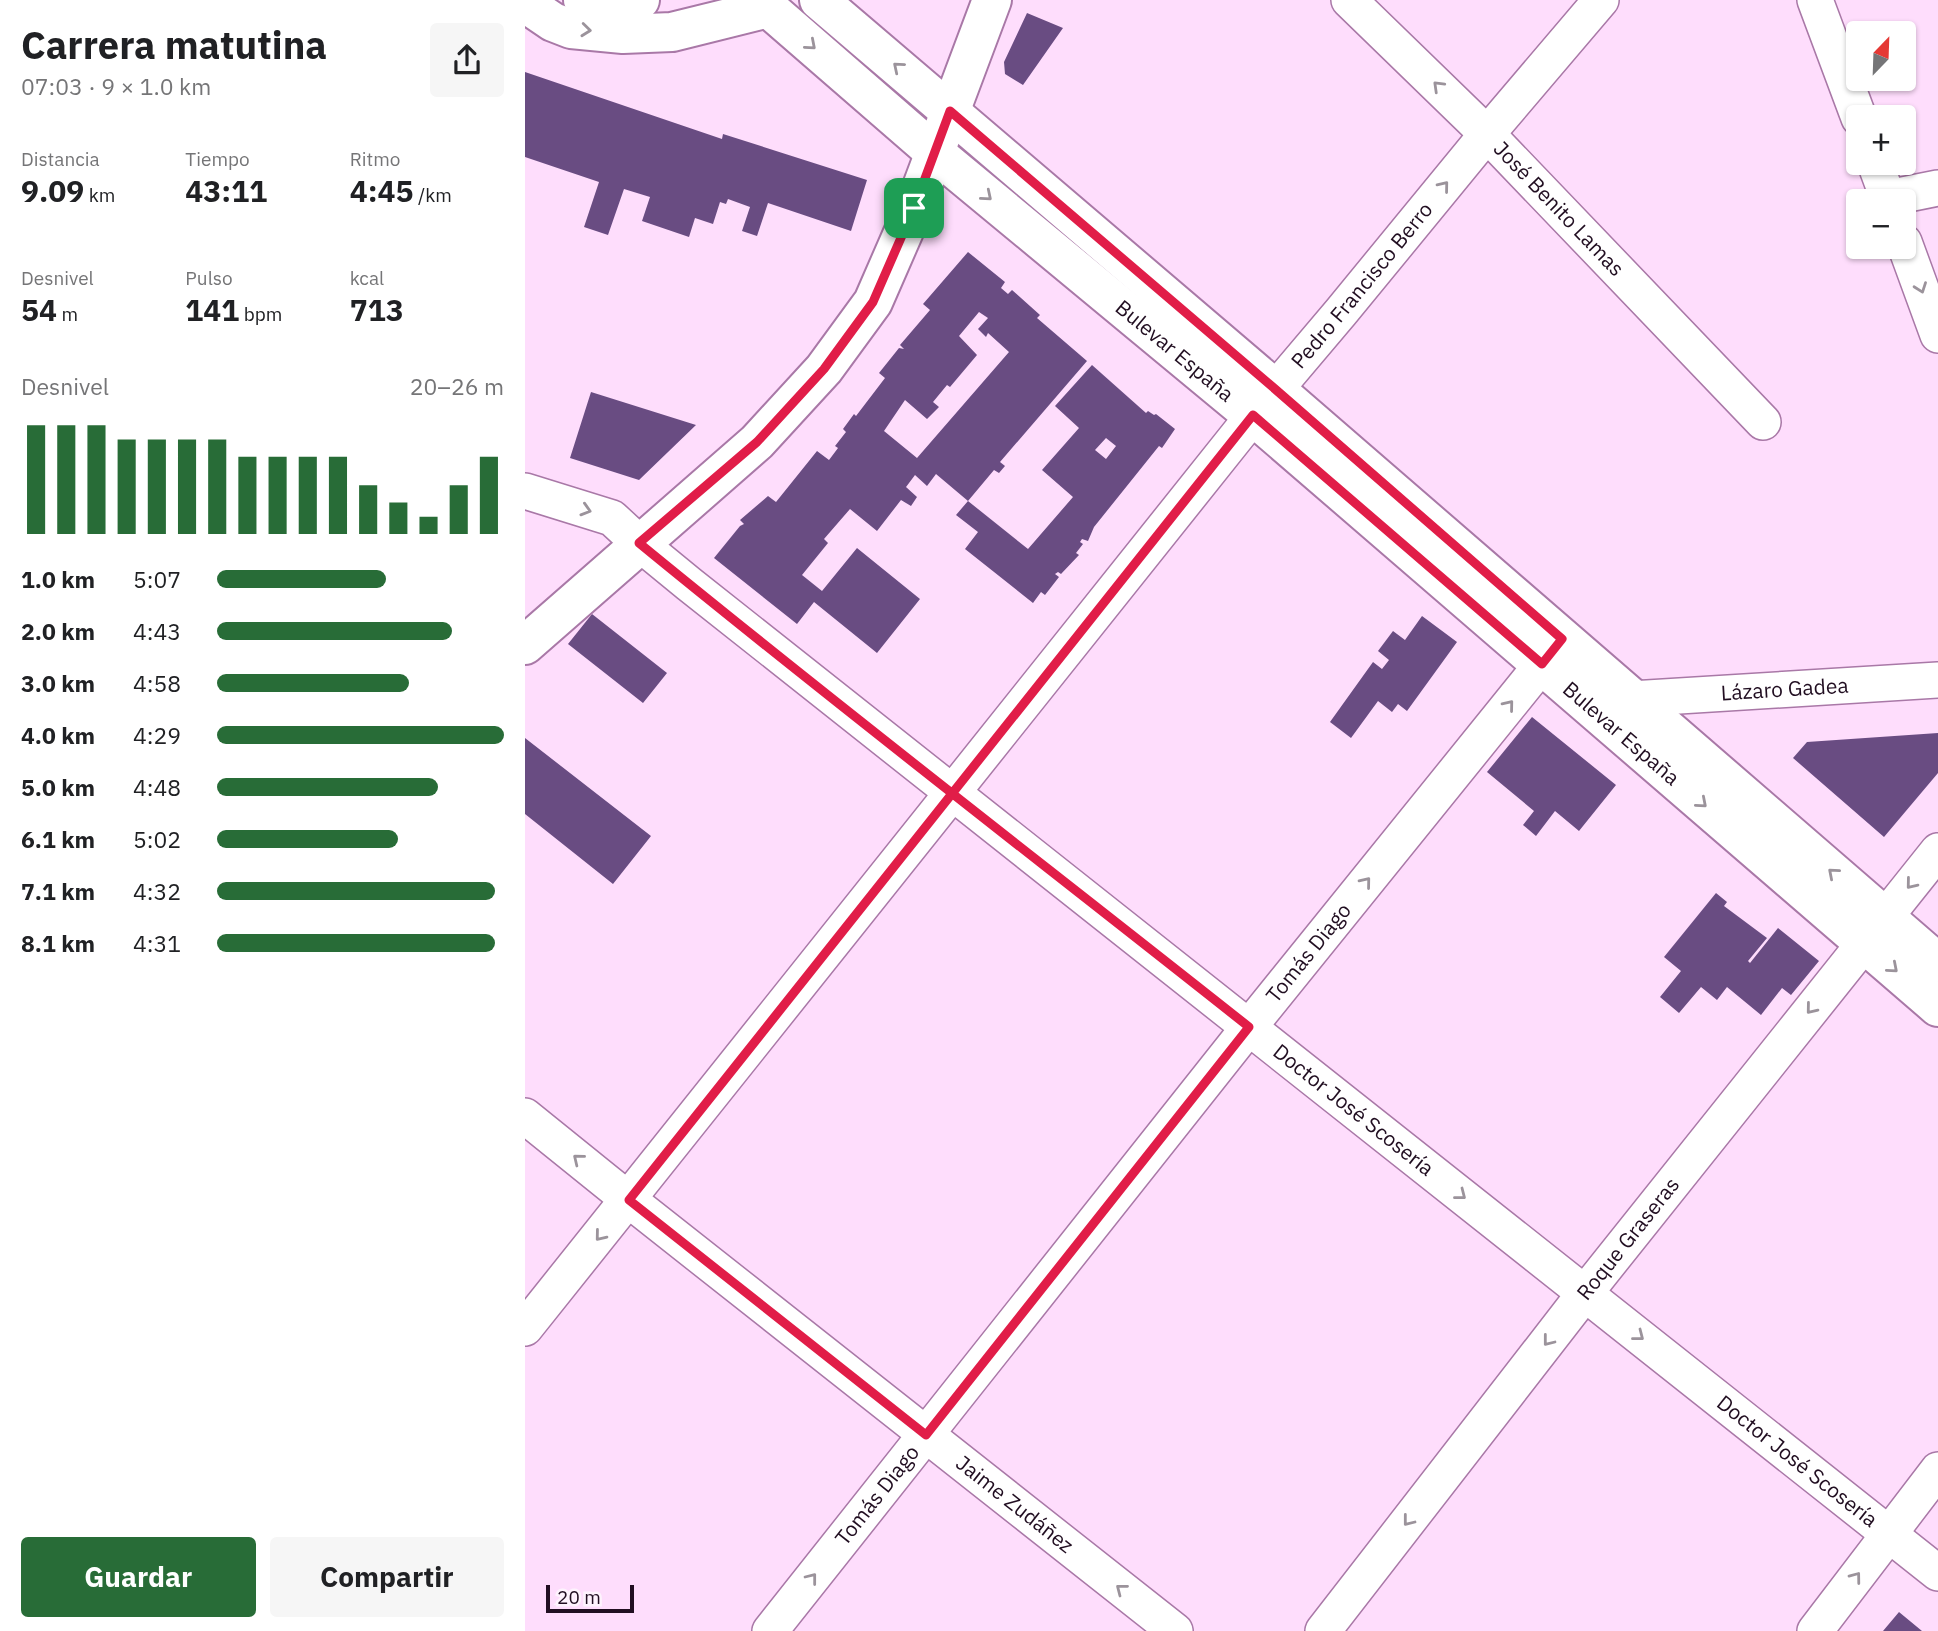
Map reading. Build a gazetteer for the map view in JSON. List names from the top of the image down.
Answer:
{
  "streets": {
    "main road": ["Bulevar España"],
    "street": [
      "José Benito Lamas",
      "Pedro Francisco Berro",
      "Lázaro Gadea",
      "Tomás Diago",
      "Doctor José Scosería",
      "Roque Graseras",
      "Jaime Zudáñez"
    ]
  },
  "crossings": [
    ["José Benito Lamas", "Pedro Francisco Berro"],
    ["Pedro Francisco Berro", "Bulevar España"],
    ["Pedro Francisco Berro", "Doctor José Scosería"],
    ["Pedro Francisco Berro", "Jaime Zudáñez"],
    ["Bulevar España", "Lázaro Gadea"],
    ["Bulevar España", "Tomás Diago"],
    ["Bulevar España", "Roque Graseras"],
    ["Tomás Diago", "Doctor José Scosería"],
    ["Tomás Diago", "Jaime Zudáñez"],
    ["Doctor José Scosería", "Roque Graseras"]
  ],
  "one_way": [
    "Tomás Diago",
    "Doctor José Scosería",
    "Roque Graseras",
    "Jaime Zudáñez"
  ],
  "scale_bar": "20 m",
  "north": "top right",
  "page": {
    "heading": ["Carrera matutina", "07:03 · 9 × 1.0 km"],
    "map_buttons": ["+", "−"],
    "stats": [
      ["Distancia", "9.09 km"],
      ["Tiempo", "43:11"],
      ["Ritmo", "4:45 /km"],
      ["Desnivel", "54 m"],
      ["Pulso", "141 bpm"],
      ["kcal", "713"]
    ],
    "chart": ["Desnivel", "20–26 m"],
    "list": [
      {
        "name": "1.0 km",
        "note": "5:07"
      },
      {
        "name": "2.0 km",
        "note": "4:43"
      },
      {
        "name": "3.0 km",
        "note": "4:58"
      },
      {
        "name": "4.0 km",
        "note": "4:29"
      },
      {
        "name": "5.0 km",
        "note": "4:48"
      },
      {
        "name": "6.1 km",
        "note": "5:02"
      },
      {
        "name": "7.1 km",
        "note": "4:32"
      },
      {
        "name": "8.1 km",
        "note": "4:31"
      }
    ],
    "buttons": ["Guardar", "Compartir"],
    "scale": "20 m"
  }
}
